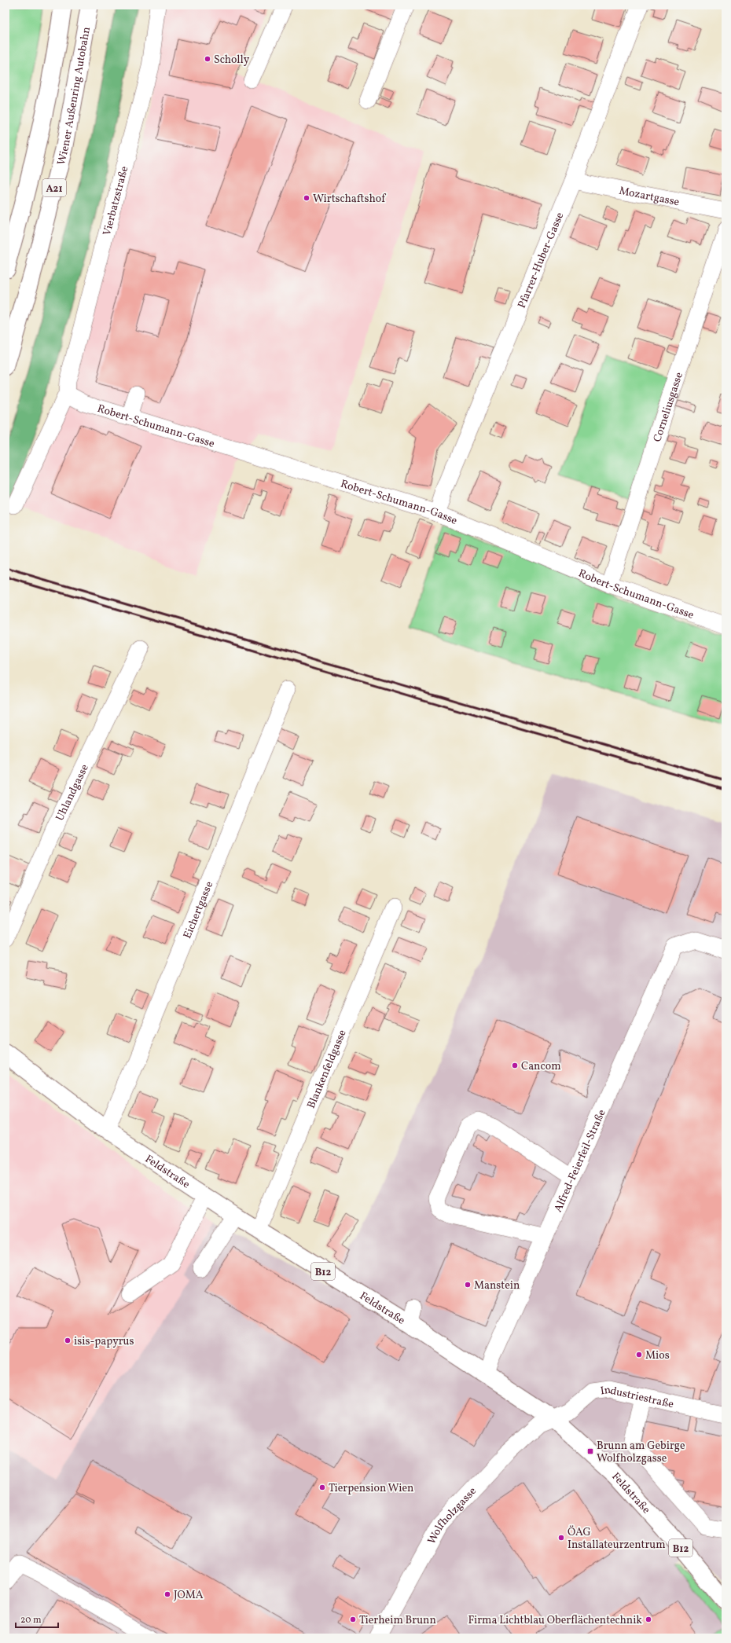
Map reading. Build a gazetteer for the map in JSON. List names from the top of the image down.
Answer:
{
  "streets": {
    "main road": [
      "Wiener Außenring Autobahn",
      "A21",
      "Feldstraße",
      "B12"
    ],
    "street": [
      "Mozartgasse",
      "Vierbatzstraße",
      "Pfarrer-Huber-Gasse",
      "Corneliusgasse",
      "Robert-Schumann-Gasse",
      "Uhlandgasse",
      "Eichertgasse",
      "Blankenfeldgasse",
      "Alfred-Feierfeil-Straße",
      "Industriestraße",
      "Wolfholzgasse"
    ]
  },
  "crossings": [
    ["Mozartgasse", "Pfarrer-Huber-Gasse"],
    ["Vierbatzstraße", "Robert-Schumann-Gasse"],
    ["Pfarrer-Huber-Gasse", "Robert-Schumann-Gasse"],
    ["Corneliusgasse", "Robert-Schumann-Gasse"],
    ["Eichertgasse", "Feldstraße"],
    ["Blankenfeldgasse", "Feldstraße"],
    ["Alfred-Feierfeil-Straße", "Feldstraße"],
    ["Feldstraße", "Industriestraße"],
    ["Feldstraße", "Wolfholzgasse"],
    ["Industriestraße", "Wolfholzgasse"]
  ],
  "places": {
    "other": [
      "Scholly",
      "Wirtschaftshof",
      "Cancom",
      "Manstein",
      "isis-papyrus",
      "Mios",
      "Tierpension Wien",
      "ÖAG Installateurzentrum",
      "JOMA",
      "Tierheim Brunn",
      "Firma Lichtblau Oberflächentechnik"
    ],
    "transit": ["Brunn am Gebirge Wolfholzgasse"]
  },
  "scale_bar": "20 m"
}
